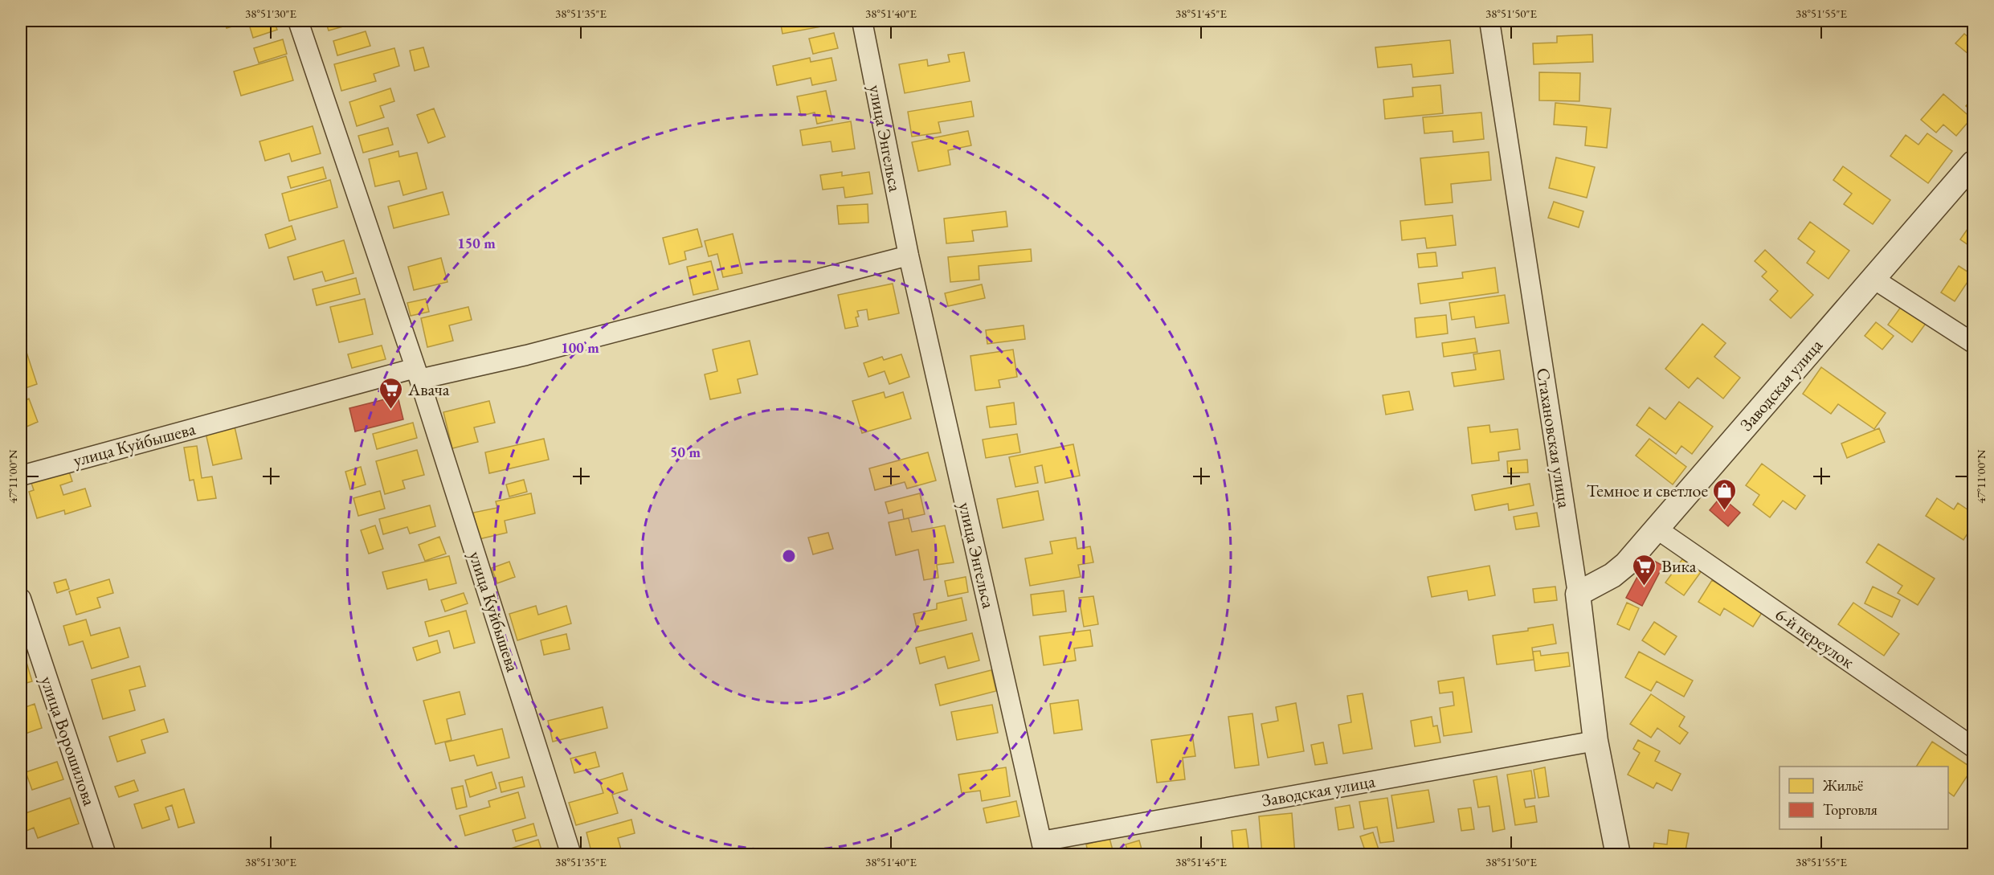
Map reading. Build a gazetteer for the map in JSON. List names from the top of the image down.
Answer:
{
  "streets": {
    "street": [
      "улица Энгельса",
      "Заводская улица",
      "Стахановская улица",
      "улица Куйбышева",
      "6-й переулок",
      "улица Ворошилова"
    ]
  },
  "crossings": [
    ["улица Энгельса", "Заводская улица"],
    ["Заводская улица", "Стахановская улица"],
    ["Заводская улица", "6-й переулок"]
  ],
  "places": {
    "supermarket": ["Авача", "Вика"],
    "shop": ["Темное и светлое"]
  },
  "legend": ["Жильё", "Торговля"],
  "coordinates": [
    "38°51'30\"E",
    "38°51'35\"E",
    "38°51'40\"E",
    "38°51'45\"E",
    "38°51'50\"E",
    "38°51'55\"E",
    "47°11'00\"N"
  ],
  "rings": ["150 m", "100 m", "50 m"]
}
